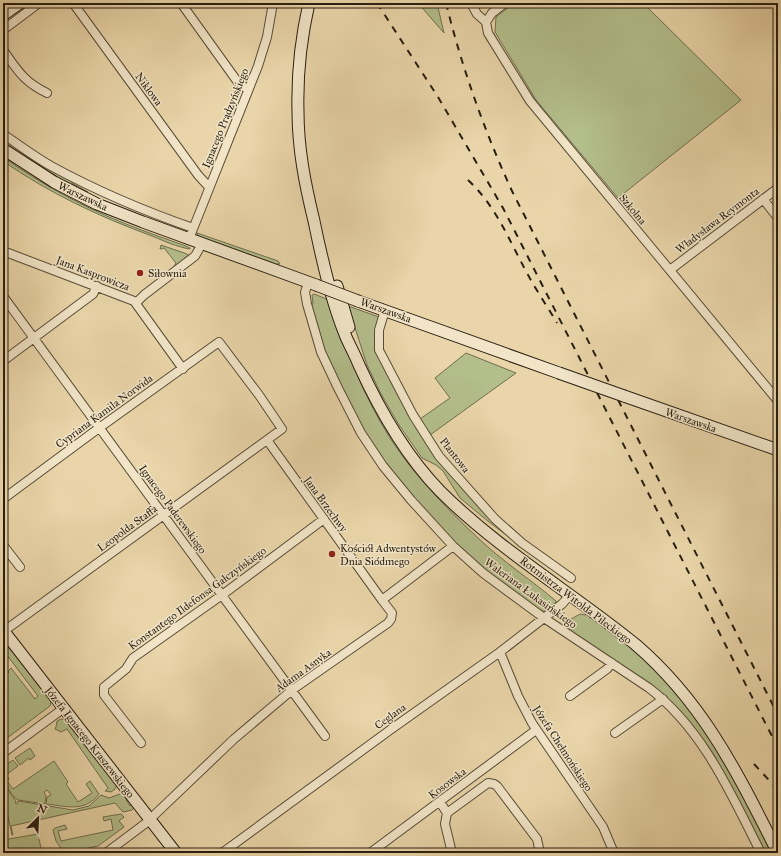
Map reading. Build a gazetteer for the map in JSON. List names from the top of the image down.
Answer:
{
  "streets": {
    "main road": ["Warszawska", "Rotmistrza Witolda Pileckiego", "Józefa Ignacego Kraszewskiego"],
    "street": [
      "Niklowa",
      "Ignacego Prądzyńskiego",
      "Szkolna",
      "Władysława Reymonta",
      "Jana Kasprowicza",
      "Cypriana Kamila Norwida",
      "Plantowa",
      "Jana Brzechwy",
      "Ignacego Paderewskiego",
      "Leopolda Staffa",
      "Waleriana Łukasińskiego",
      "Konstantego Ildefonsa Gałczyńskiego",
      "Adama Asnyka",
      "Ceglana",
      "Józefa Chełmońskiego",
      "Kosowska"
    ]
  },
  "crossings": [
    ["Niklowa", "Ignacego Prądzyńskiego"],
    ["Ignacego Prądzyńskiego", "Warszawska"],
    ["Warszawska", "Jana Kasprowicza"],
    ["Warszawska", "Plantowa"],
    ["Warszawska", "Waleriana Łukasińskiego"],
    ["Szkolna", "Władysława Reymonta"],
    ["Cypriana Kamila Norwida", "Ignacego Paderewskiego"],
    ["Cypriana Kamila Norwida", "Leopolda Staffa"],
    ["Jana Brzechwy", "Leopolda Staffa"],
    ["Jana Brzechwy", "Konstantego Ildefonsa Gałczyńskiego"],
    ["Jana Brzechwy", "Adama Asnyka"],
    ["Ignacego Paderewskiego", "Leopolda Staffa"],
    ["Ignacego Paderewskiego", "Konstantego Ildefonsa Gałczyńskiego"],
    ["Ignacego Paderewskiego", "Adama Asnyka"],
    ["Leopolda Staffa", "Józefa Ignacego Kraszewskiego"],
    ["Waleriana Łukasińskiego", "Ceglana"],
    ["Rotmistrza Witolda Pileckiego", "Ceglana"],
    ["Adama Asnyka", "Józefa Ignacego Kraszewskiego"],
    ["Ceglana", "Józefa Chełmońskiego"],
    ["Józefa Chełmońskiego", "Kosowska"]
  ],
  "places": ["Siłownia", "Kościół Adwentystów Dnia Siódmego"],
  "north": "top right"
}
